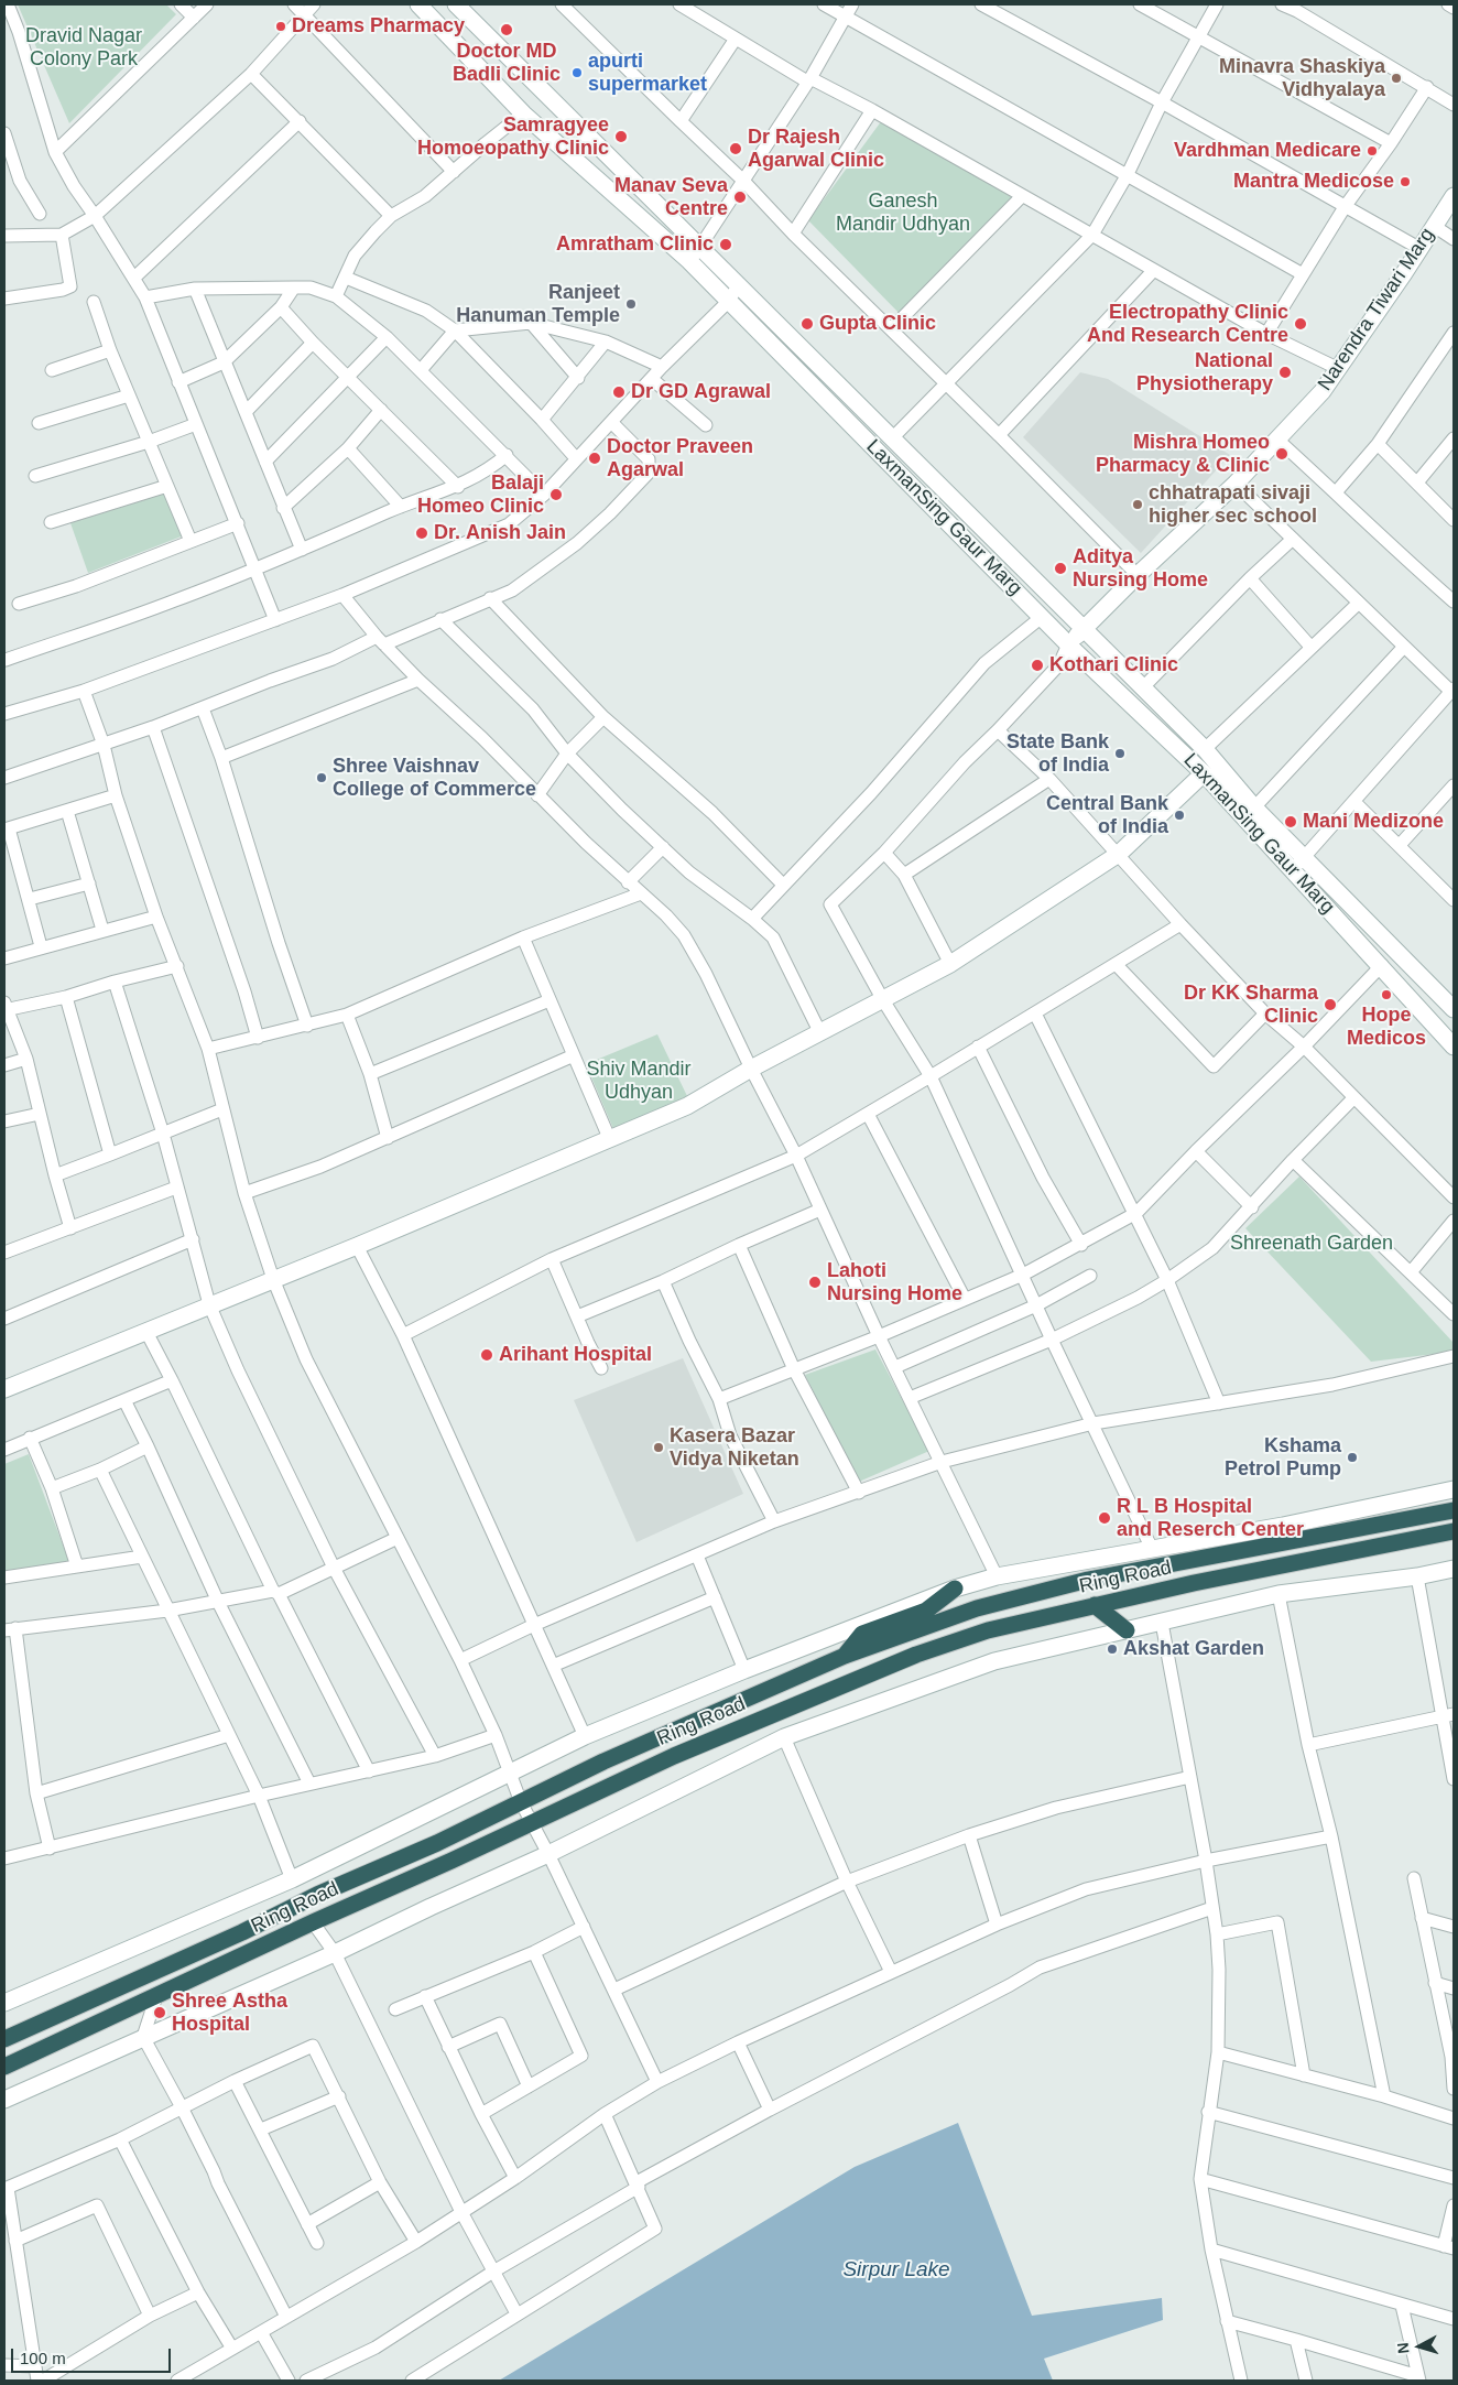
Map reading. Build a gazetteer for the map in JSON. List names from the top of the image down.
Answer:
{
  "streets": {
    "highway": ["Ring Road"],
    "street": ["Narendra Tiwari Marg", "LaxmanSing Gaur Marg"]
  },
  "crossings": [
    ["Narendra Tiwari Marg", "LaxmanSing Gaur Marg"]
  ],
  "water": ["Sirpur Lake"],
  "parks": [
    "Dravid Nagar Colony Park",
    "Ganesh Mandir Udhyan",
    "Shiv Mandir Udhyan",
    "Shreenath Garden"
  ],
  "places": [
    "Dreams Pharmacy",
    "Doctor MD Badli Clinic",
    "apurti supermarket",
    "Minavra Shaskiya Vidhyalaya",
    "Samragyee Homoeopathy Clinic",
    "Dr Rajesh Agarwal Clinic",
    "Vardhman Medicare",
    "Mantra Medicose",
    "Manav Seva Centre",
    "Amratham Clinic",
    "Ranjeet Hanuman Temple",
    "Gupta Clinic",
    "Electropathy Clinic And Research Centre",
    "National Physiotherapy",
    "Dr GD Agrawal",
    "Mishra Homeo Pharmacy & Clinic",
    "Doctor Praveen Agarwal",
    "Balaji Homeo Clinic",
    "chhatrapati sivaji higher sec school",
    "Dr. Anish Jain",
    "Aditya Nursing Home",
    "Kothari Clinic",
    "State Bank of India",
    "Shree Vaishnav College of Commerce",
    "Central Bank of India",
    "Mani Medizone",
    "Hope Medicos",
    "Dr KK Sharma Clinic",
    "Lahoti Nursing Home",
    "Arihant Hospital",
    "Kasera Bazar Vidya Niketan",
    "Kshama Petrol Pump",
    "R L B Hospital and Reserch Center",
    "Akshat Garden",
    "Shree Astha Hospital"
  ],
  "scale_bar": "100 m",
  "north": "left"
}
